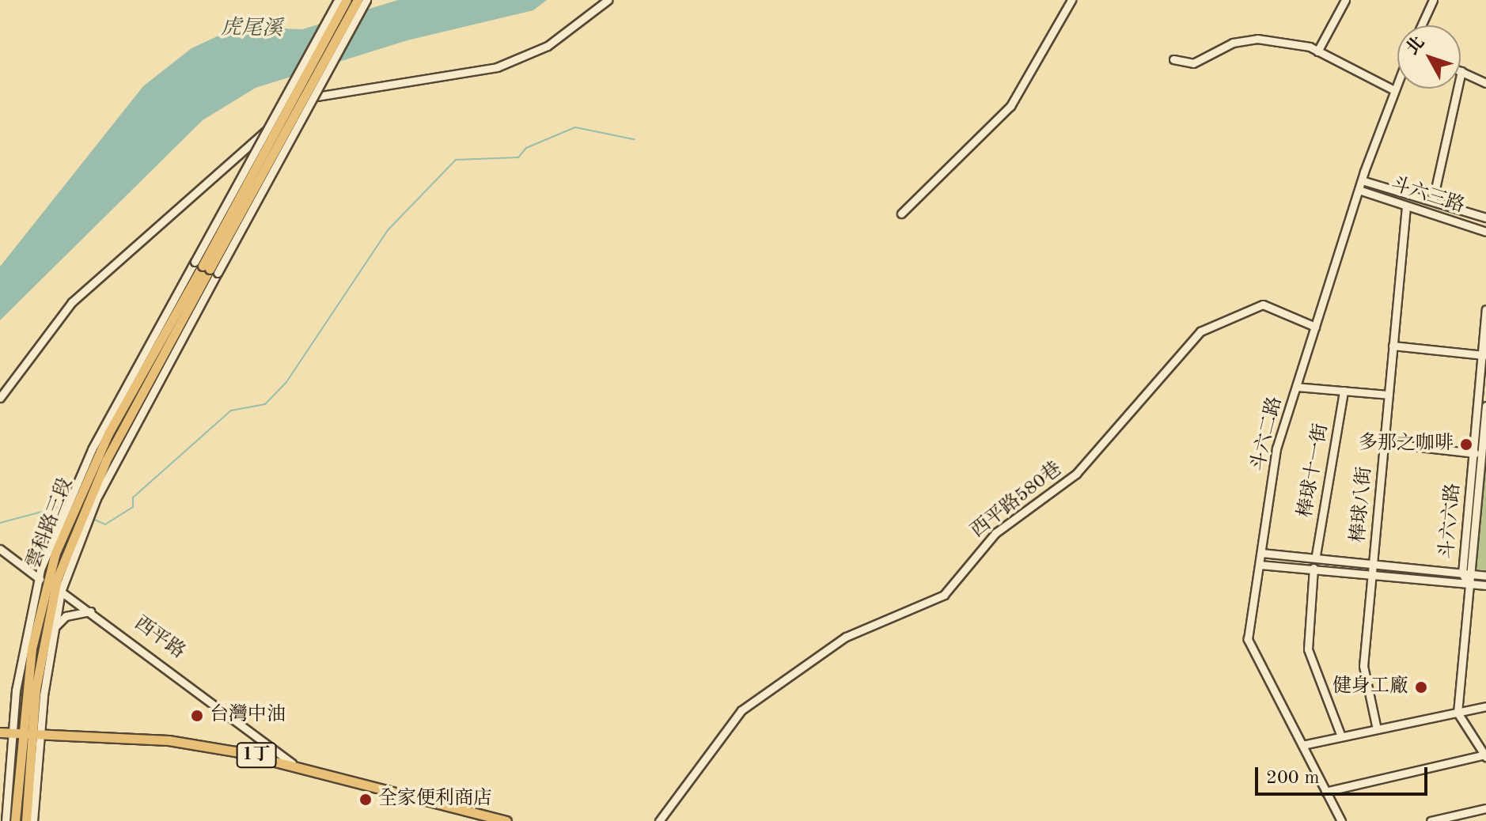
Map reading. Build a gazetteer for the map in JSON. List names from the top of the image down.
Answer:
{
  "streets": {
    "main road": ["雲科路三段", "西平路", "1丁"],
    "street": [
      "斗六三路",
      "斗六二路",
      "棒球十一街",
      "西平路580巷",
      "棒球八街",
      "斗六六路"
    ]
  },
  "crossings": [
    ["斗六三路", "斗六二路"],
    ["斗六三路", "棒球八街"],
    ["斗六二路", "西平路580巷"],
    ["雲科路三段", "西平路"]
  ],
  "water": ["虎尾溪"],
  "places": [
    "多那之咖啡",
    "健身工廠",
    "台灣中油",
    "全家便利商店"
  ],
  "scale_bar": "200 m",
  "north": "top left"
}
